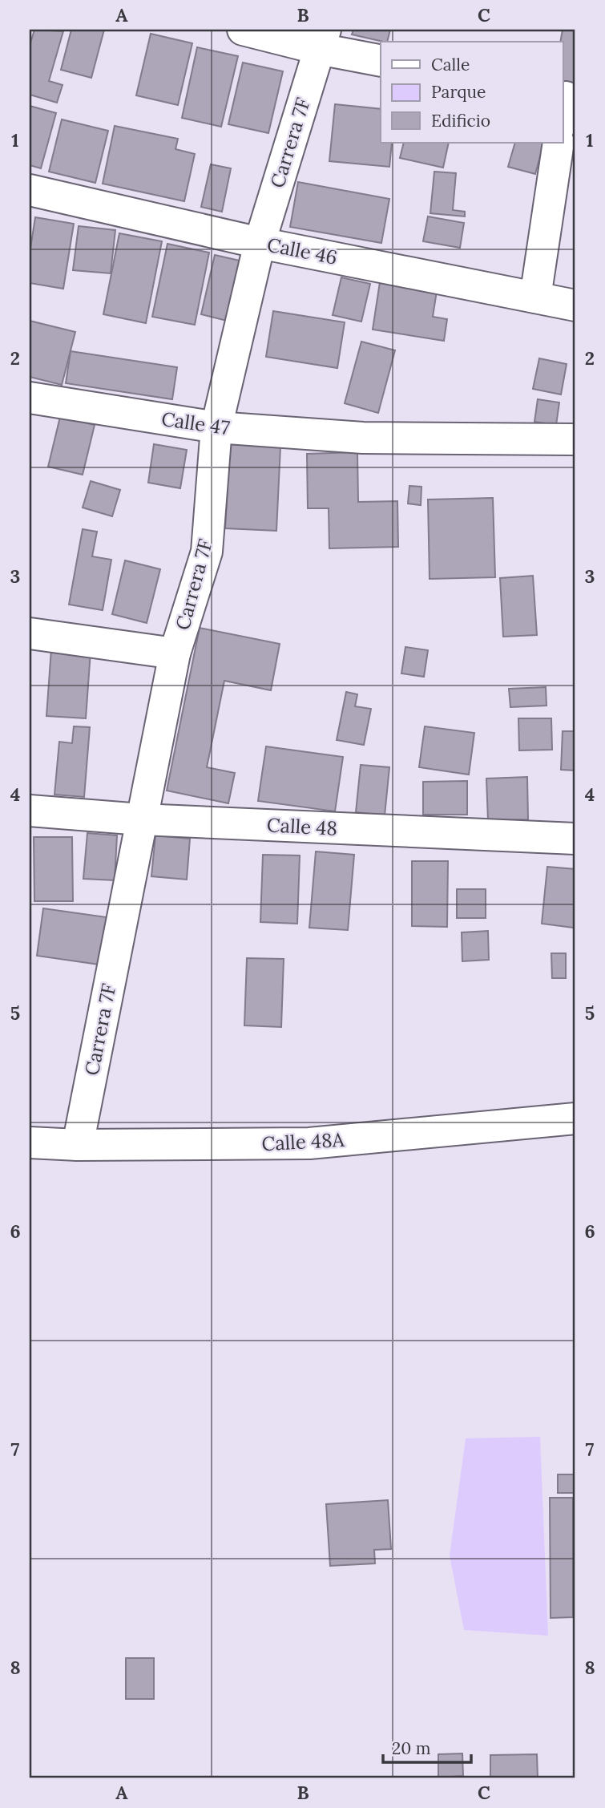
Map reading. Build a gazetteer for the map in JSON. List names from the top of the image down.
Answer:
{
  "streets": {
    "street": [
      "Carrera 7F",
      "Calle 46",
      "Calle 47",
      "Calle 48",
      "Calle 48A"
    ]
  },
  "crossings": [
    ["Carrera 7F", "Calle 46"],
    ["Carrera 7F", "Calle 47"],
    ["Carrera 7F", "Calle 48"],
    ["Carrera 7F", "Calle 48A"]
  ],
  "legend": ["Calle", "Parque", "Edificio"],
  "scale_bar": "20 m",
  "grid": {
    "columns": ["A", "B", "C"],
    "rows": [
      "1",
      "2",
      "3",
      "4",
      "5",
      "6",
      "7",
      "8"
    ]
  }
}
